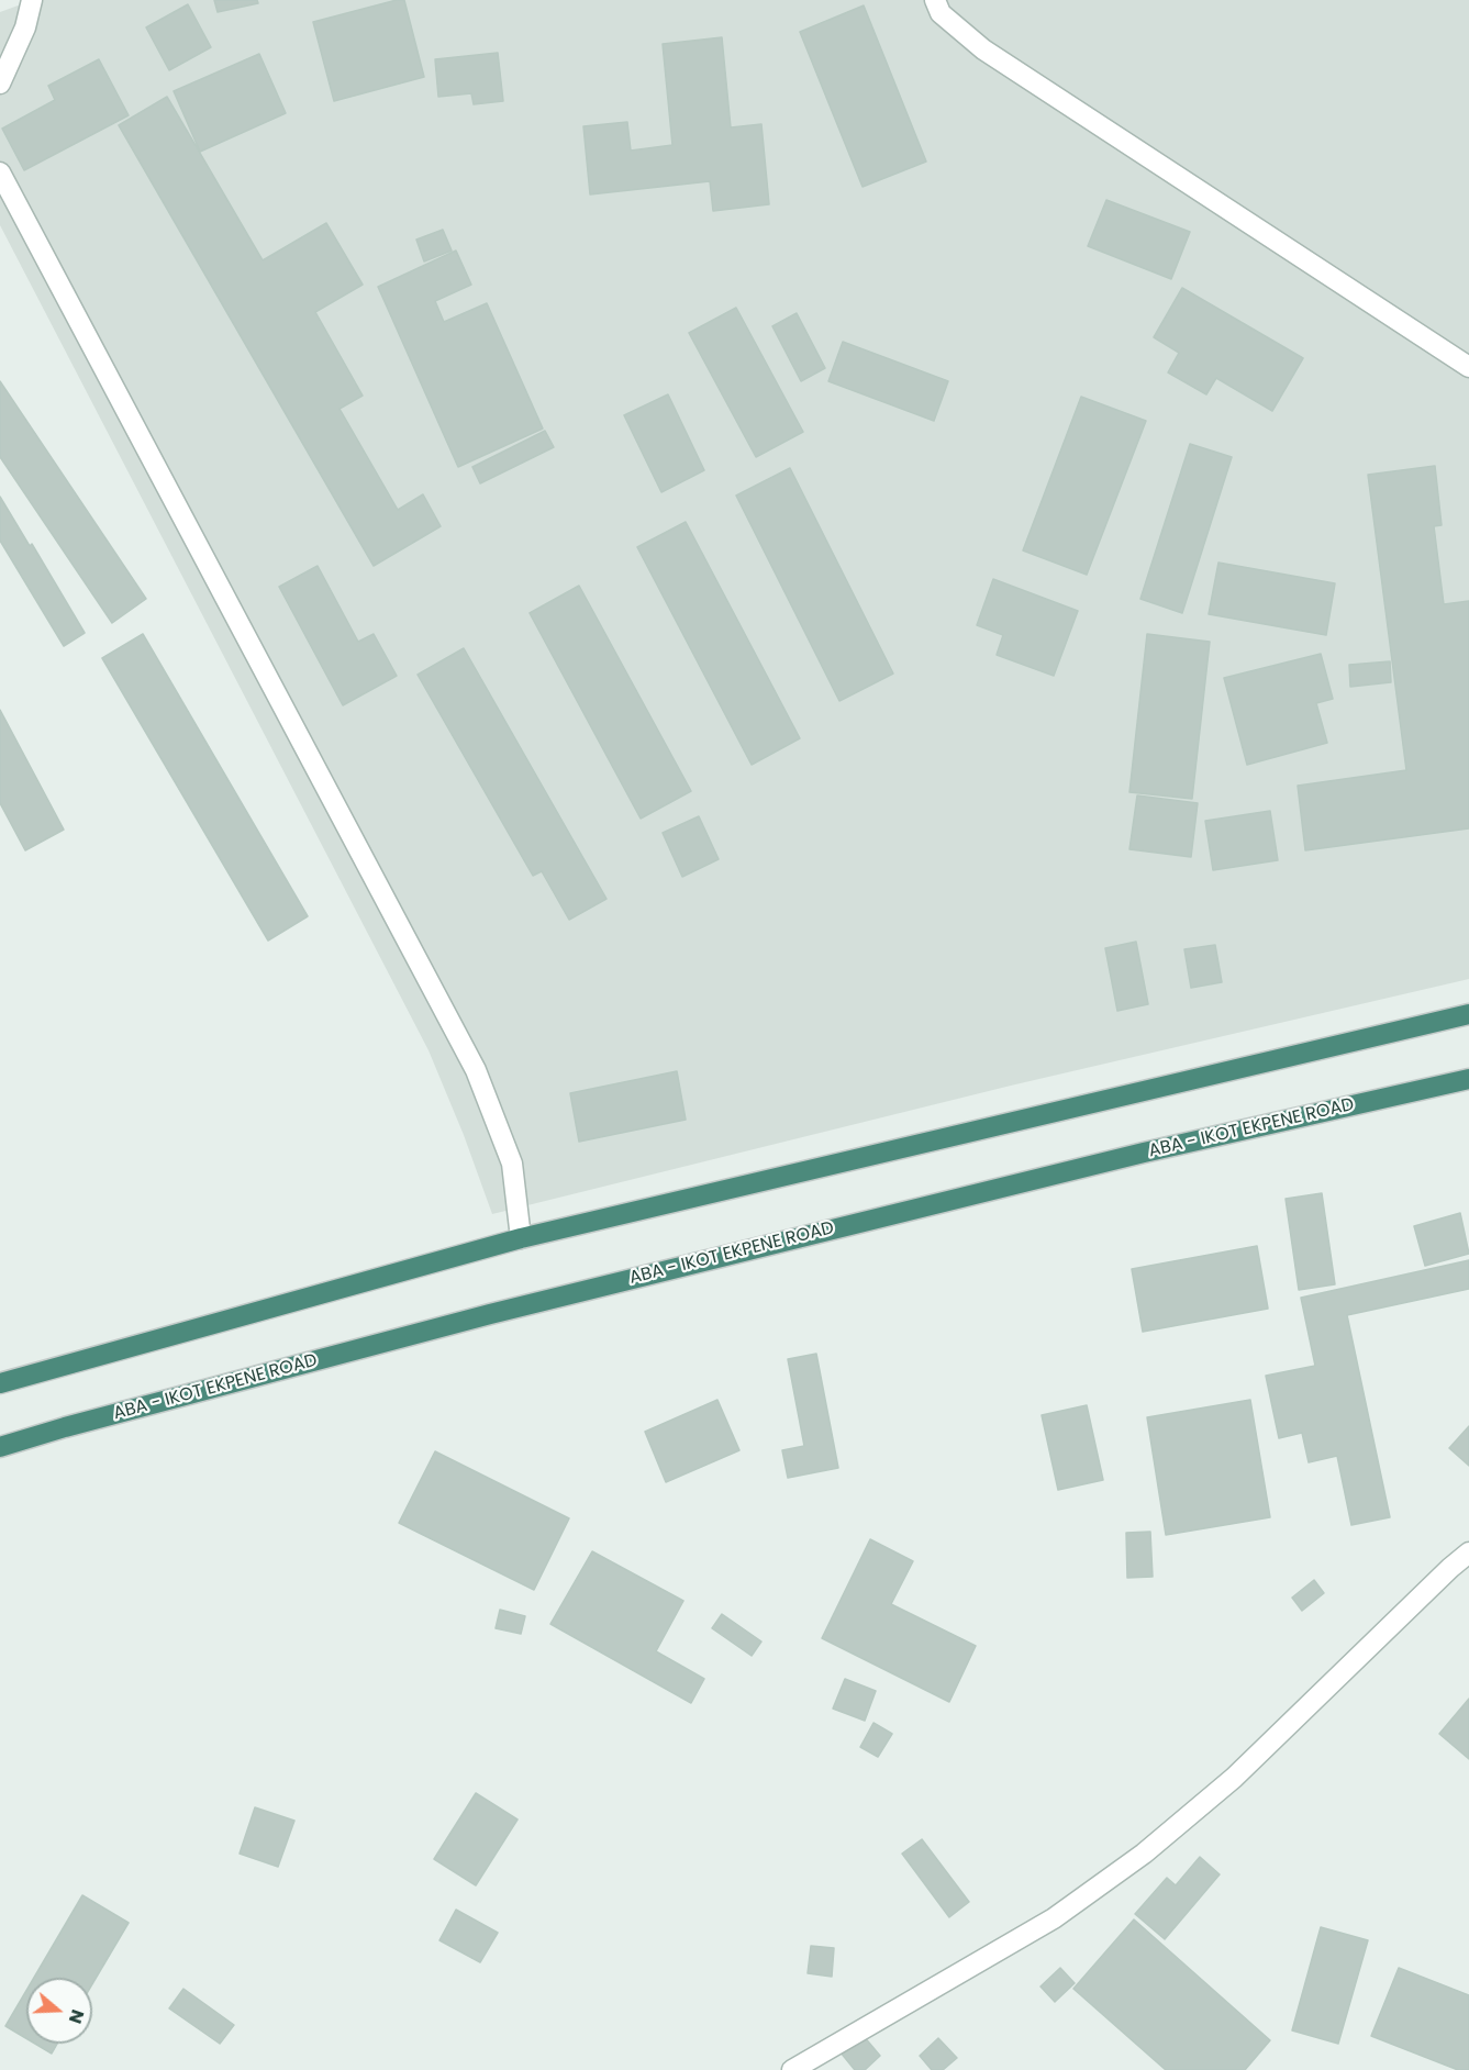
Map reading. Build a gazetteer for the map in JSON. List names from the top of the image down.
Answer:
{
  "streets": {
    "highway": ["ABA - IKOT EKPENE ROAD"]
  },
  "north": "right"
}
